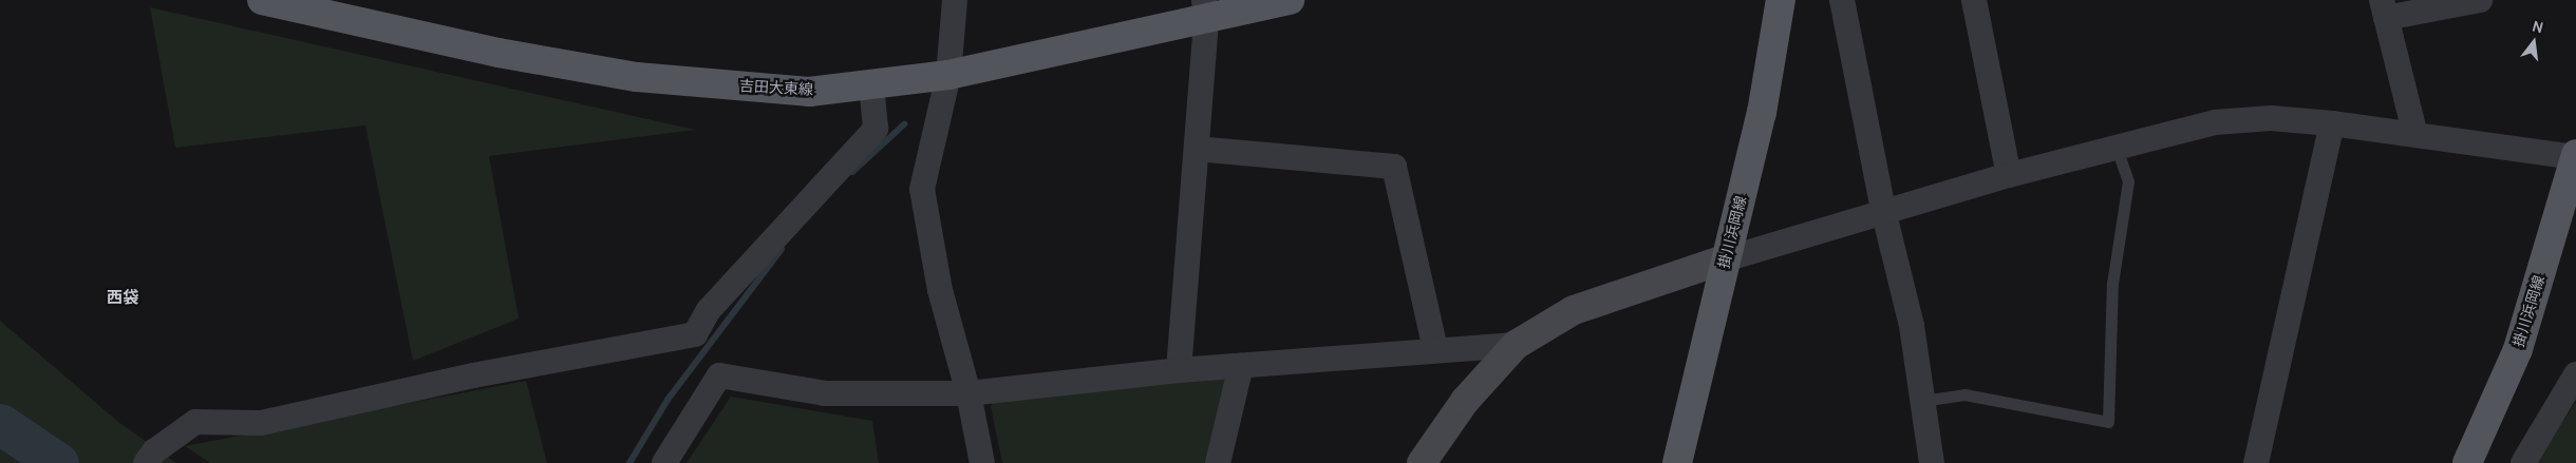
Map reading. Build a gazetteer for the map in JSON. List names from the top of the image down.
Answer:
{
  "streets": {
    "main road": ["吉田大東線", "掛川浜岡線"]
  },
  "districts": ["西袋"],
  "north": "top"
}
